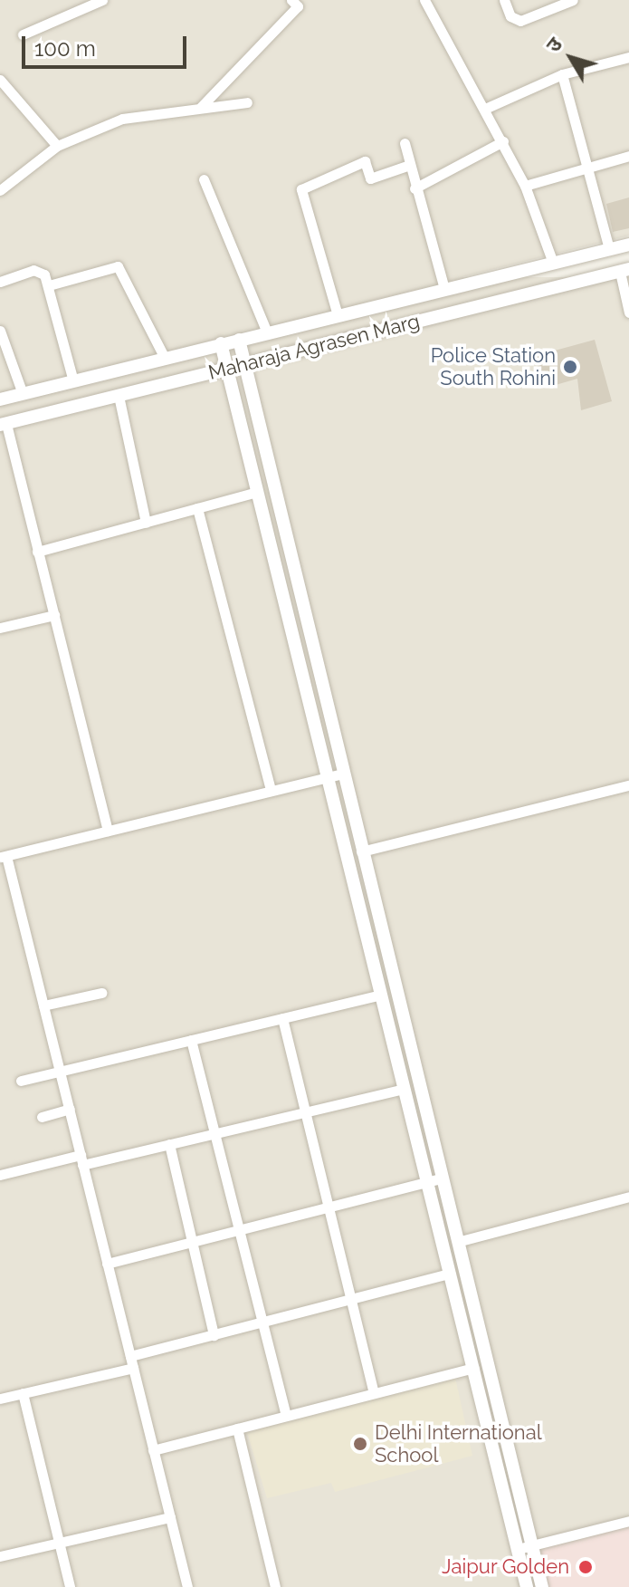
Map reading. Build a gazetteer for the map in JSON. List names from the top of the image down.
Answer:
{
  "streets": {
    "street": ["Maharaja Agrasen Marg"]
  },
  "places": ["Police Station South Rohini", "Delhi International School", "Jaipur Golden"],
  "scale_bar": "100 m",
  "north": "top left"
}
